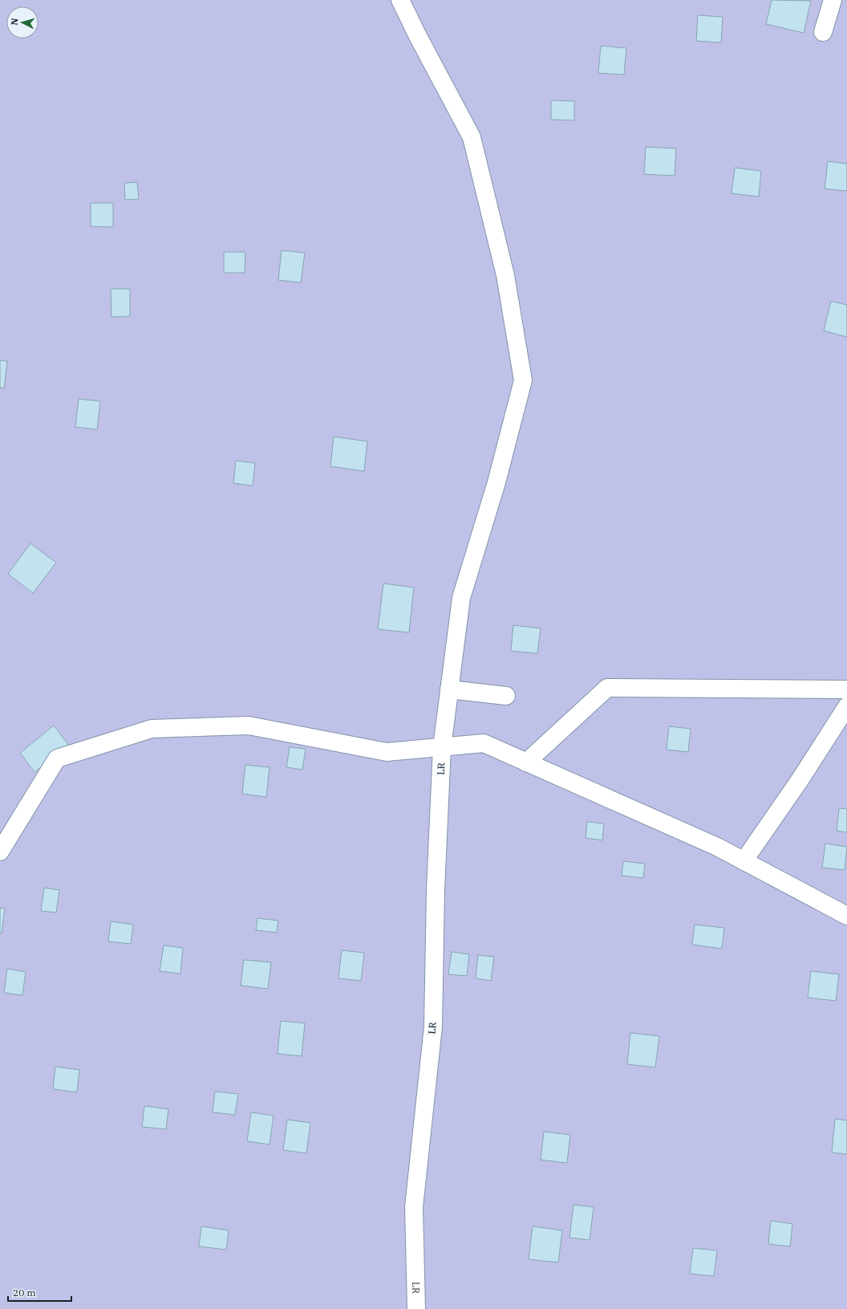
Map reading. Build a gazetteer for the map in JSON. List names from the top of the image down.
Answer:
{
  "streets": {
    "street": ["LR"]
  },
  "scale_bar": "20 m",
  "north": "left"
}
